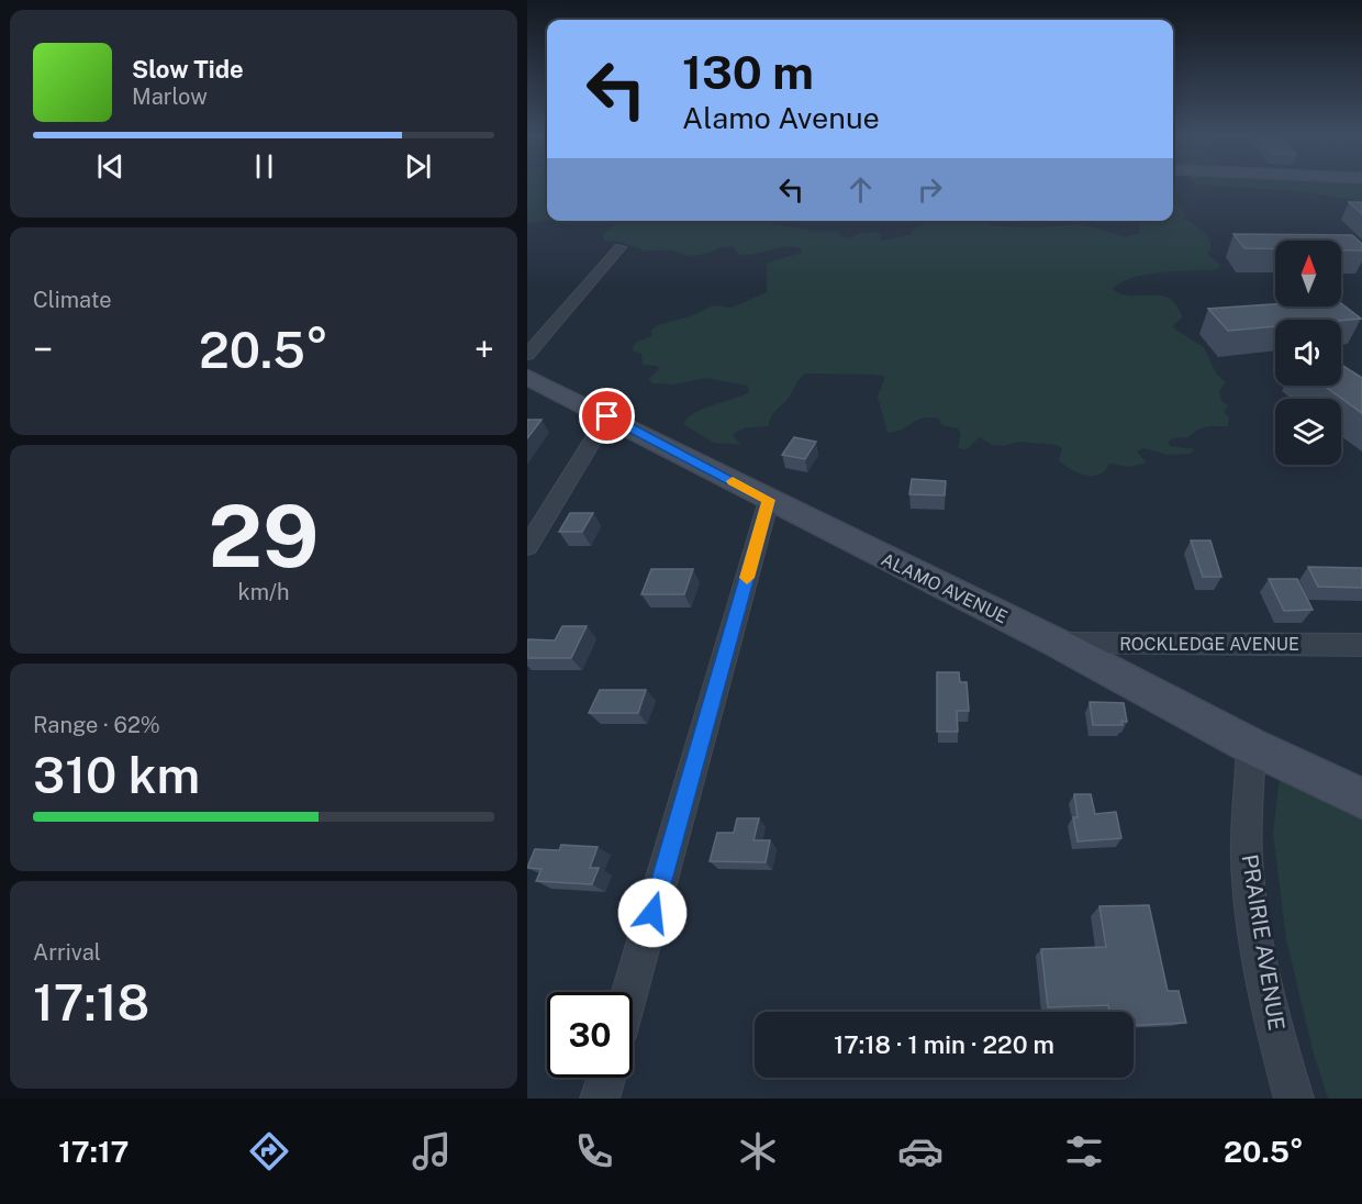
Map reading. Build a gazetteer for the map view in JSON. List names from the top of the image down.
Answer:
{
  "streets": {
    "street": ["ALAMO AVENUE", "ROCKLEDGE AVENUE", "PRAIRIE AVENUE"]
  },
  "crossings": [
    ["ALAMO AVENUE", "ROCKLEDGE AVENUE"],
    ["ALAMO AVENUE", "PRAIRIE AVENUE"]
  ],
  "north": "top",
  "page": {
    "turn": ["130 m", "Alamo Avenue"],
    "song": ["Slow Tide", "Marlow"],
    "tile": [
      "Climate",
      ["29", "km/h"],
      ["Range · 62%", "310 km"],
      ["Arrival", "17:18"]
    ],
    "heat": ["−", "20.5°", "+"],
    "limit": "30",
    "trip": "17:18 · 1 min · 220 m",
    "tabs": ["17:17", "20.5°"]
  }
}
